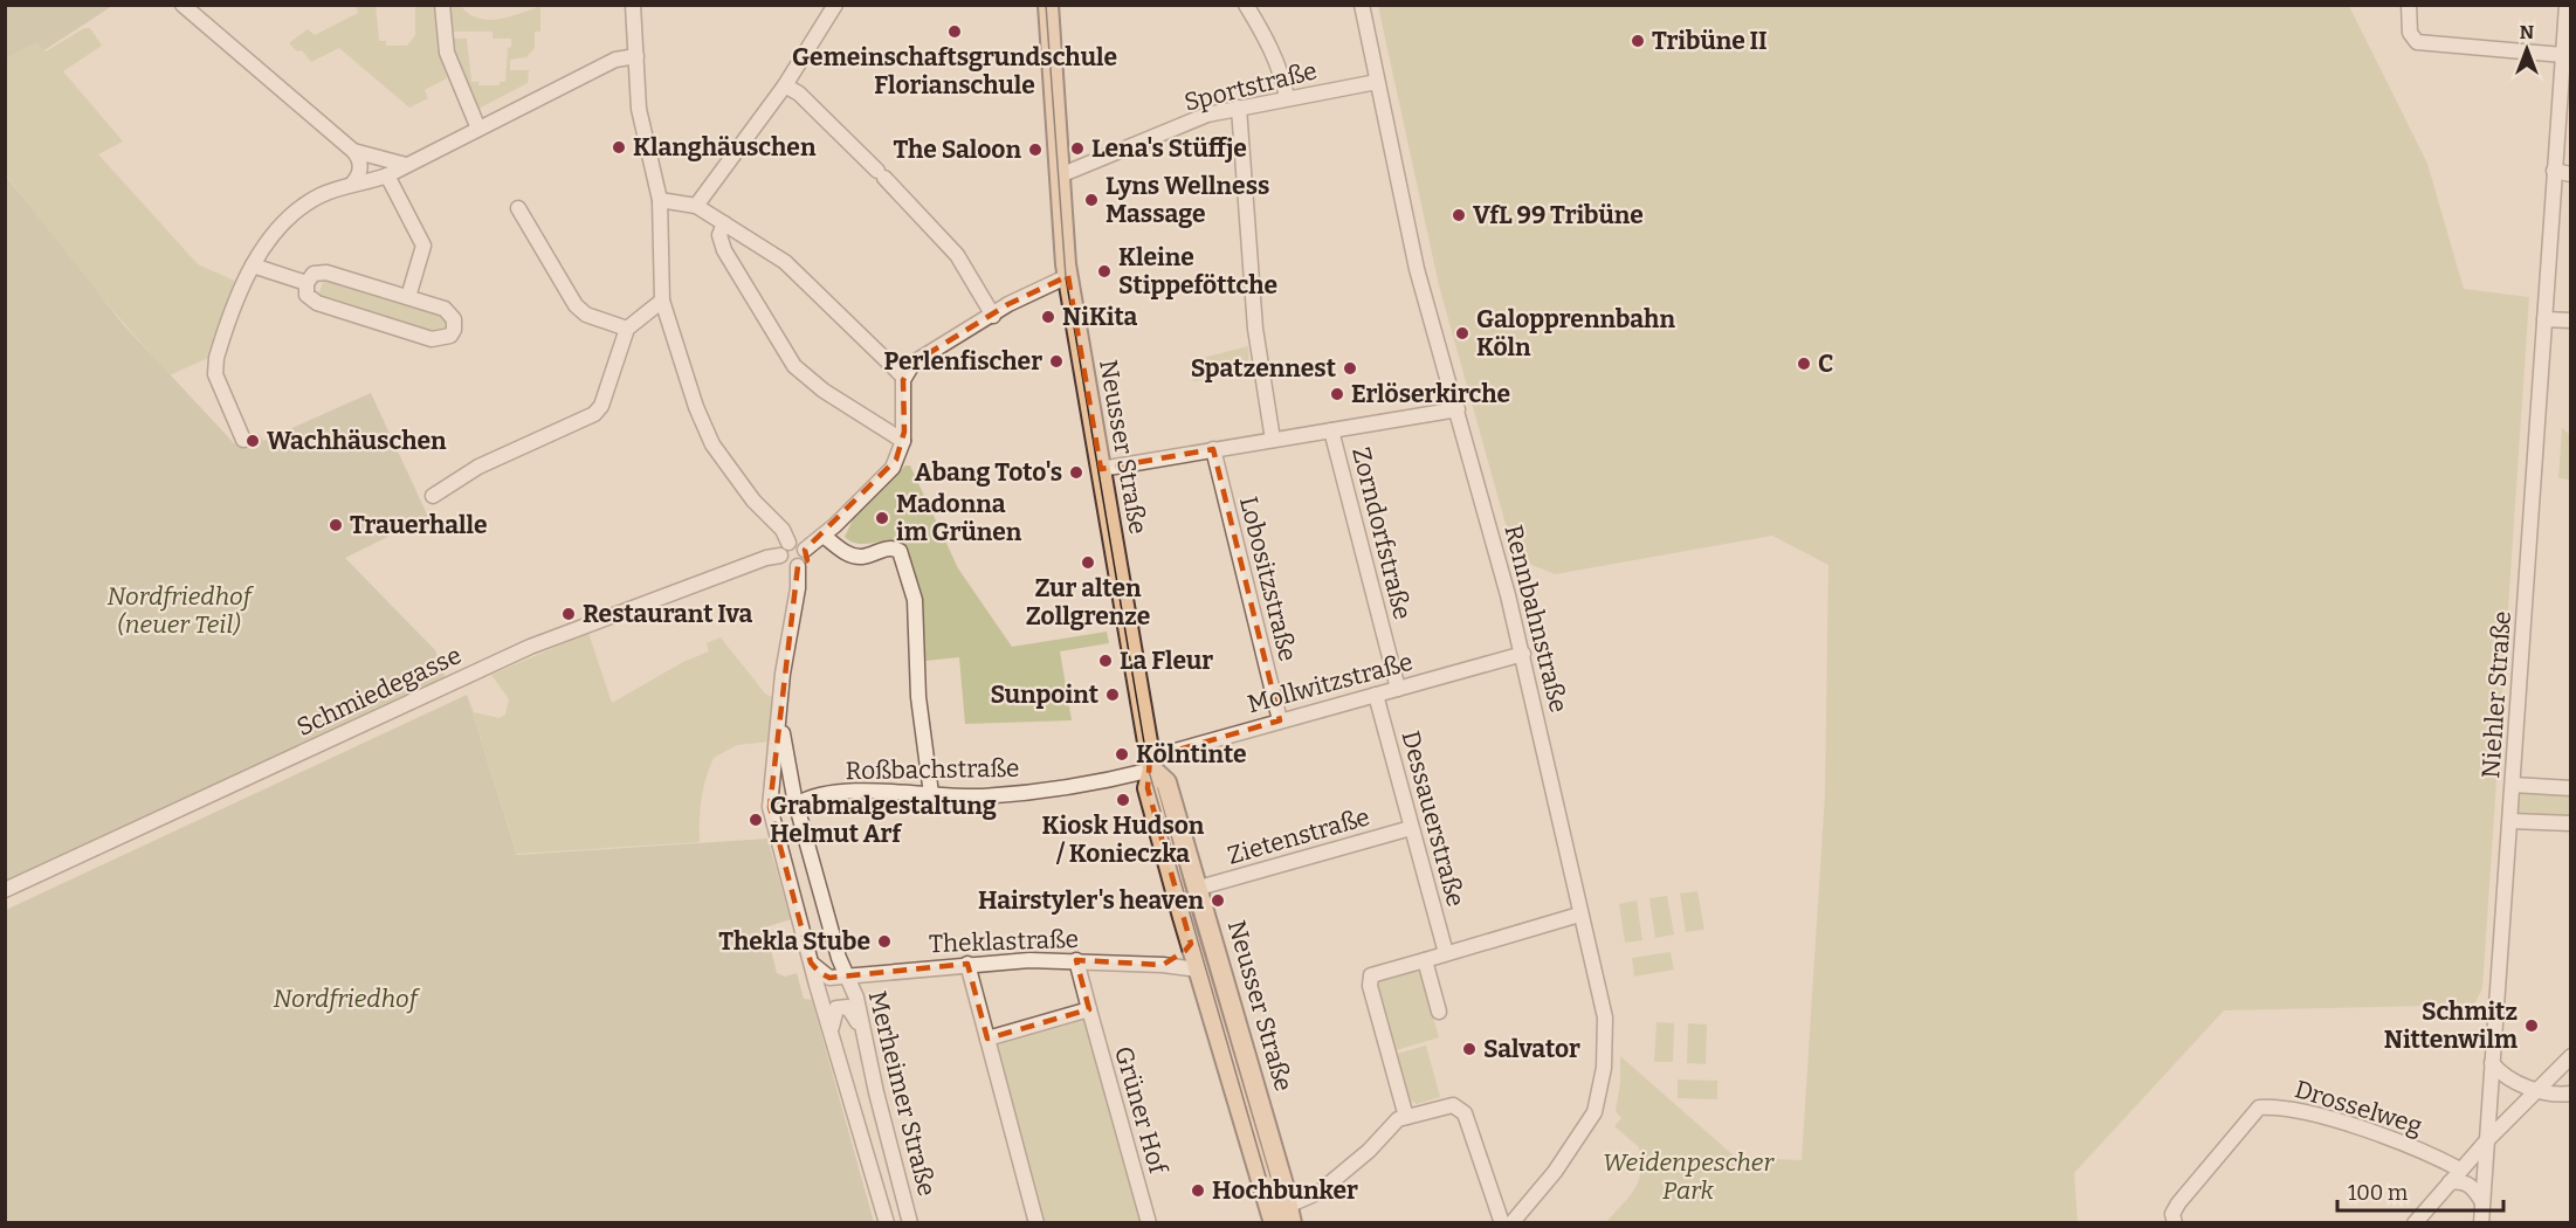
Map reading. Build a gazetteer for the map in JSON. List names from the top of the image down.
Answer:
{
  "streets": {
    "main road": ["Neusser Straße"],
    "street": [
      "Sportstraße",
      "Zorndorfstraße",
      "Lobositzstraße",
      "Rennbahnstraße",
      "Mollwitzstraße",
      "Schmiedegasse",
      "Niehler Straße",
      "Roßbachstraße",
      "Dessauerstraße",
      "Zietenstraße",
      "Theklastraße",
      "Merheimer Straße",
      "Drosselweg",
      "Grüner Hof"
    ]
  },
  "crossings": [
    ["Sportstraße", "Neusser Straße"],
    ["Sportstraße", "Rennbahnstraße"],
    ["Neusser Straße", "Mollwitzstraße"],
    ["Neusser Straße", "Roßbachstraße"],
    ["Neusser Straße", "Zietenstraße"],
    ["Neusser Straße", "Theklastraße"],
    ["Zorndorfstraße", "Mollwitzstraße"],
    ["Lobositzstraße", "Mollwitzstraße"],
    ["Rennbahnstraße", "Mollwitzstraße"],
    ["Mollwitzstraße", "Roßbachstraße"],
    ["Mollwitzstraße", "Dessauerstraße"],
    ["Schmiedegasse", "Merheimer Straße"],
    ["Roßbachstraße", "Merheimer Straße"],
    ["Dessauerstraße", "Zietenstraße"],
    ["Theklastraße", "Merheimer Straße"],
    ["Theklastraße", "Grüner Hof"]
  ],
  "parks": ["Nordfriedhof (neuer Teil)", "Nordfriedhof", "Weidenpescher Park"],
  "places": [
    "Gemeinschaftsgrundschule Florianschule",
    "Tribüne II",
    "Klanghäuschen",
    "Lena's Stüffje",
    "The Saloon",
    "Lyns Wellness Massage",
    "VfL 99 Tribüne",
    "Kleine Stippeföttche",
    "NiKita",
    "Galopprennbahn Köln",
    "Perlenfischer",
    "C",
    "Spatzennest",
    "Erlöserkirche",
    "Wachhäuschen",
    "Abang Toto's",
    "Madonna im Grünen",
    "Trauerhalle",
    "Zur alten Zollgrenze",
    "Restaurant Iva",
    "La Fleur",
    "Sunpoint",
    "Kölntinte",
    "Kiosk Hudson / Konieczka",
    "Grabmalgestaltung Helmut Arf",
    "Hairstyler's heaven",
    "Thekla Stube",
    "Schmitz Nittenwilm",
    "Salvator",
    "Hochbunker"
  ],
  "scale_bar": "100 m",
  "north": "top"
}
